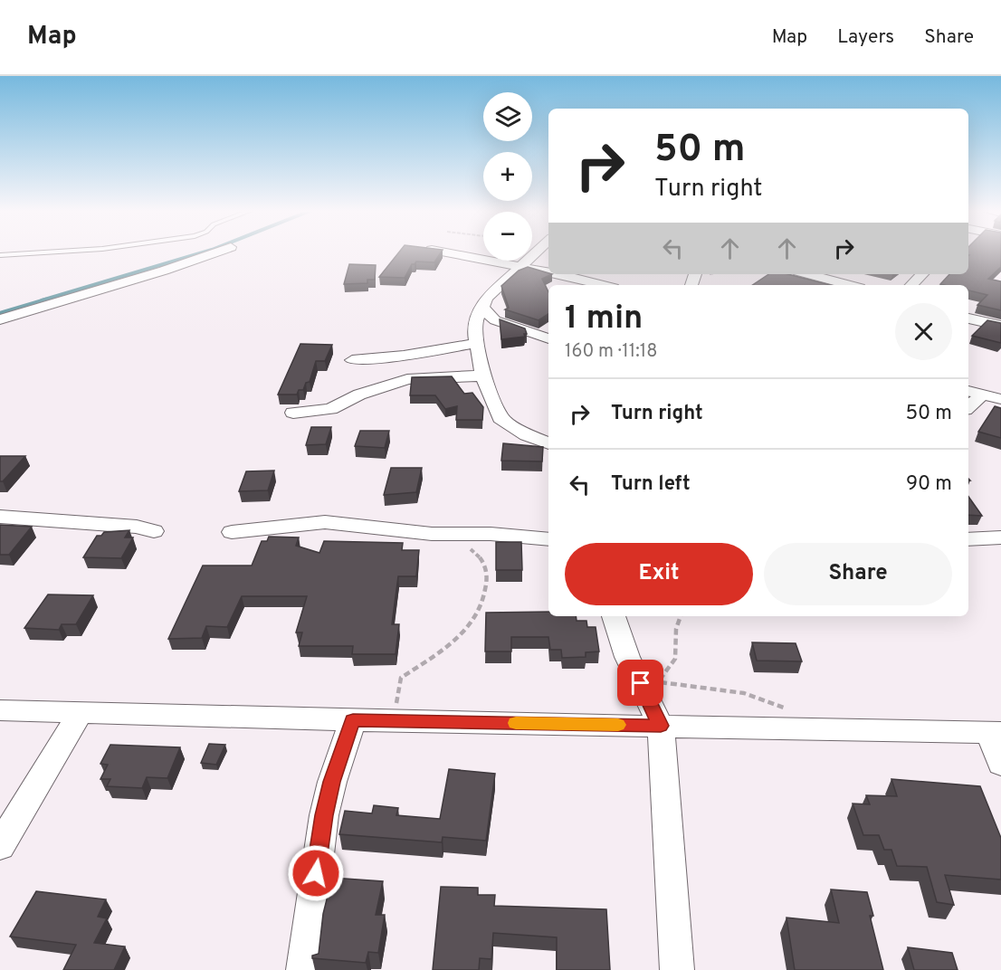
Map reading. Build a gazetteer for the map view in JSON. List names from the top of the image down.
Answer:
{
  "page": {
    "header": "Map",
    "nav": ["Map", "Layers", "Share"],
    "map_buttons": ["+", "−"],
    "turn": ["50 m", "Turn right"],
    "heading": ["1 min", "160 m · 11:18"],
    "list": [
      {
        "name": "Turn right",
        "value": "50 m"
      },
      {
        "name": "Turn left",
        "value": "90 m"
      }
    ],
    "buttons": ["Exit", "Share"]
  }
}
